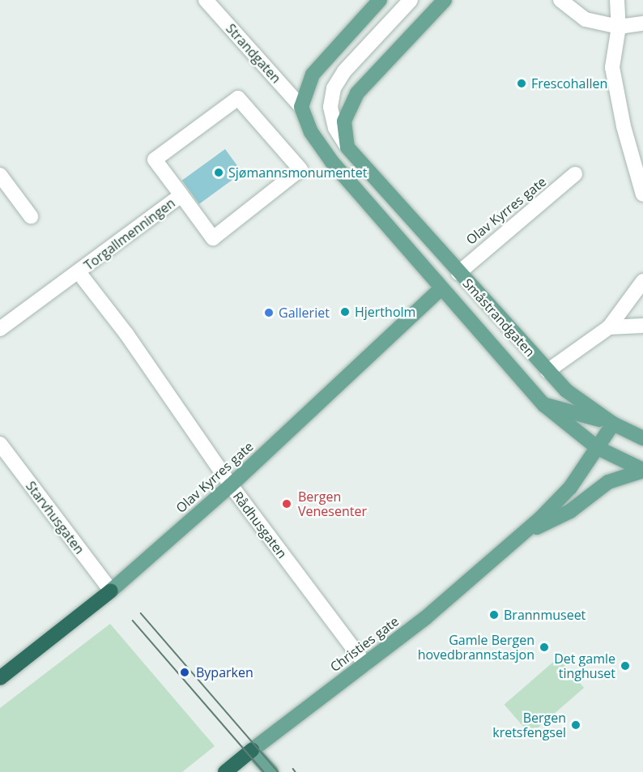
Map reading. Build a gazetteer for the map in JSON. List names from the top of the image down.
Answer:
{
  "streets": {
    "highway": ["Olav Kyrres gate", "Christies gate"],
    "main road": ["Småstrandgaten"],
    "street": [
      "Strandgaten",
      "Torgallmenningen",
      "Starvhusgaten",
      "Rådhusgaten"
    ]
  },
  "crossings": [
    ["Strandgaten", "Småstrandgaten"],
    ["Olav Kyrres gate", "Småstrandgaten"],
    ["Olav Kyrres gate", "Starvhusgaten"],
    ["Olav Kyrres gate", "Rådhusgaten"],
    ["Torgallmenningen", "Rådhusgaten"],
    ["Småstrandgaten", "Christies gate"],
    ["Rådhusgaten", "Christies gate"]
  ],
  "places": [
    "Frescohallen",
    "Sjømannsmonumentet",
    "Hjertholm",
    "Galleriet",
    "Bergen Venesenter",
    "Brannmuseet",
    "Gamle Bergen hovedbrannstasjon",
    "Det gamle tinghuset",
    "Byparken",
    "Bergen kretsfengsel"
  ]
}
